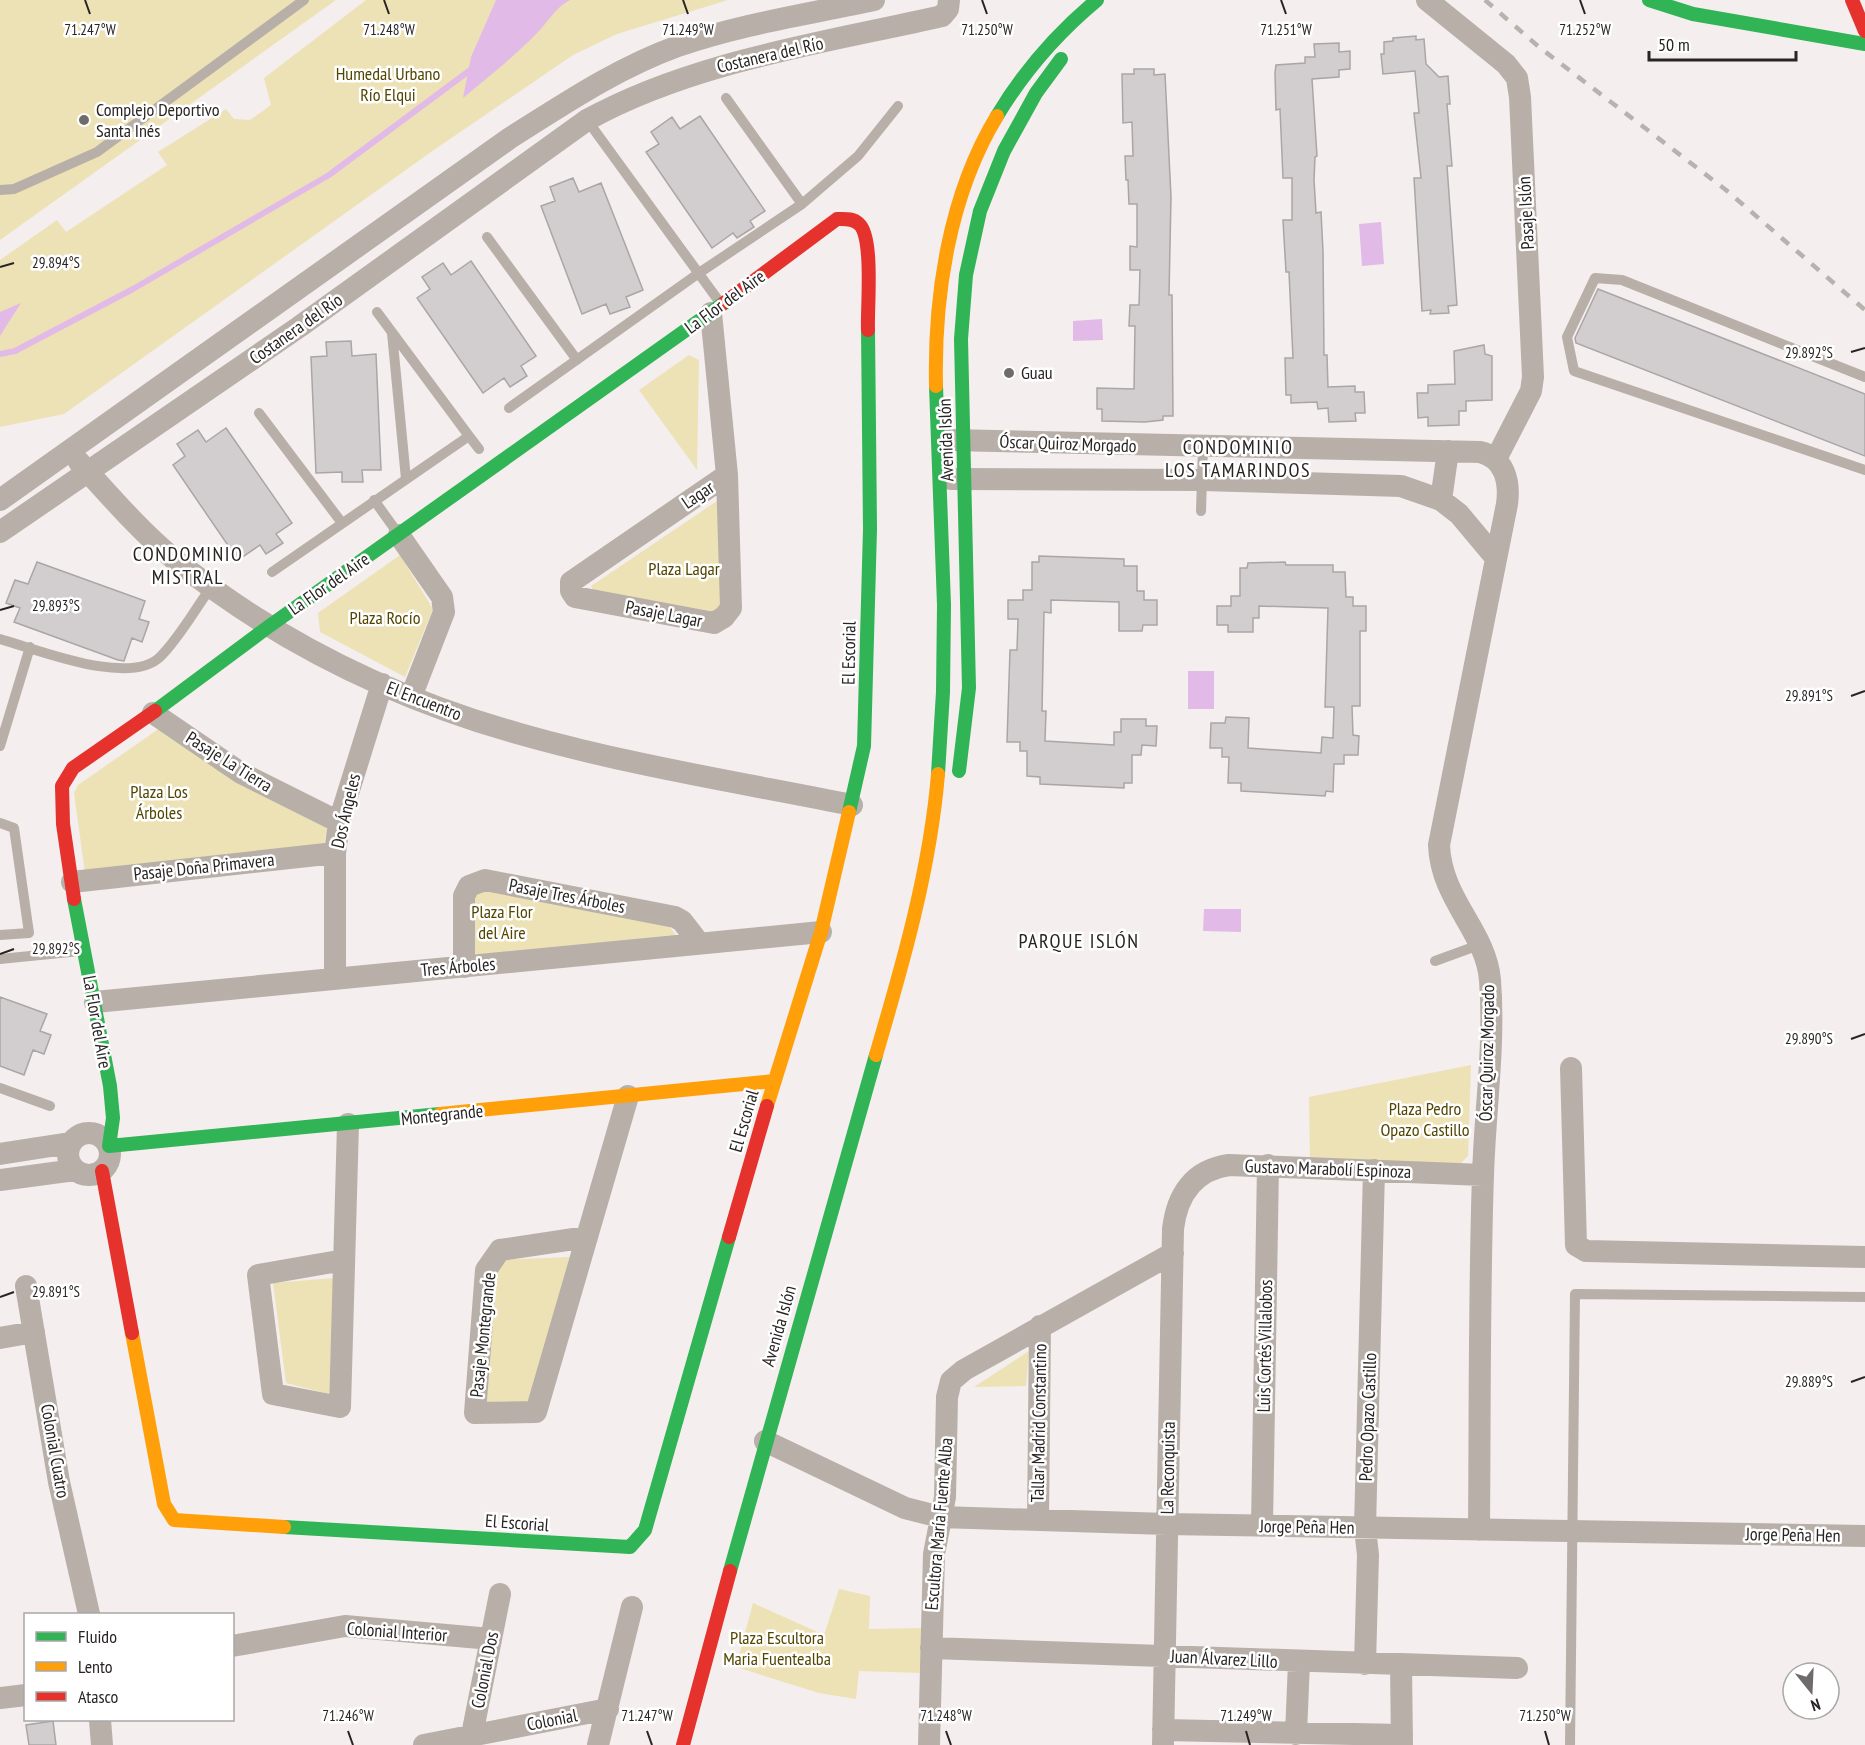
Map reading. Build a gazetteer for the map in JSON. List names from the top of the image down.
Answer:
{
  "streets": {
    "street": [
      "Costanera del Río",
      "Pasaje Islón",
      "La Flor del Aire",
      "Avenida Islón",
      "Óscar Quiroz Morgado",
      "Lagar",
      "Pasaje Lagar",
      "El Escorial",
      "El Encuentro",
      "Pasaje La Tierra",
      "Dos Ángeles",
      "Pasaje Doña Primavera",
      "Pasaje Tres Árboles",
      "Tres Árboles",
      "Montegrande",
      "Gustavo Marabolí Espinoza",
      "Pasaje Montegrande",
      "Luis Cortés Villalobos",
      "Pedro Opazo Castillo",
      "Tallar Madrid Constantino",
      "Colonial Cuatro",
      "La Reconquista",
      "Escultora María Fuente Alba",
      "Jorge Peña Hen",
      "Colonial Interior",
      "Juan Álvarez Lillo",
      "Colonial Dos",
      "Colonial"
    ]
  },
  "crossings": [
    ["Costanera del Río", "El Encuentro"],
    ["Pasaje Islón", "Óscar Quiroz Morgado"],
    ["La Flor del Aire", "Lagar"],
    ["La Flor del Aire", "El Escorial"],
    ["La Flor del Aire", "El Encuentro"],
    ["La Flor del Aire", "Pasaje La Tierra"],
    ["La Flor del Aire", "Pasaje Doña Primavera"],
    ["La Flor del Aire", "Tres Árboles"],
    ["La Flor del Aire", "Montegrande"],
    ["Avenida Islón", "Óscar Quiroz Morgado"],
    ["Avenida Islón", "Jorge Peña Hen"],
    ["Óscar Quiroz Morgado", "Gustavo Marabolí Espinoza"],
    ["Óscar Quiroz Morgado", "Jorge Peña Hen"],
    ["Lagar", "Pasaje Lagar"],
    ["El Escorial", "El Encuentro"],
    ["El Escorial", "Tres Árboles"],
    ["El Escorial", "Montegrande"],
    ["El Encuentro", "Dos Ángeles"],
    ["Pasaje La Tierra", "Dos Ángeles"],
    ["Dos Ángeles", "Pasaje Doña Primavera"],
    ["Dos Ángeles", "Tres Árboles"],
    ["Pasaje Tres Árboles", "Tres Árboles"],
    ["Montegrande", "Pasaje Montegrande"],
    ["Gustavo Marabolí Espinoza", "Luis Cortés Villalobos"],
    ["Gustavo Marabolí Espinoza", "Pedro Opazo Castillo"],
    ["Gustavo Marabolí Espinoza", "La Reconquista"],
    ["Luis Cortés Villalobos", "Jorge Peña Hen"],
    ["Pedro Opazo Castillo", "Jorge Peña Hen"],
    ["Pedro Opazo Castillo", "Juan Álvarez Lillo"],
    ["Tallar Madrid Constantino", "Escultora María Fuente Alba"],
    ["Tallar Madrid Constantino", "Jorge Peña Hen"],
    ["La Reconquista", "Escultora María Fuente Alba"],
    ["La Reconquista", "Jorge Peña Hen"],
    ["La Reconquista", "Juan Álvarez Lillo"],
    ["Escultora María Fuente Alba", "Jorge Peña Hen"],
    ["Escultora María Fuente Alba", "Juan Álvarez Lillo"],
    ["Colonial Interior", "Colonial Dos"],
    ["Colonial Dos", "Colonial"]
  ],
  "districts": ["CONDOMINIO LOS TAMARINDOS", "CONDOMINIO MISTRAL", "PARQUE ISLÓN"],
  "parks": [
    "Humedal Urbano Río Elqui",
    "Plaza Lagar",
    "Plaza Rocío",
    "Plaza Los Árboles",
    "Plaza Flor del Aire",
    "Plaza Pedro Opazo Castillo",
    "Plaza Escultora Maria Fuentealba"
  ],
  "places": ["Complejo Deportivo Santa Inés", "Guau"],
  "legend": ["Fluido", "Lento", "Atasco"],
  "scale_bar": "50 m",
  "north": "bottom",
  "coordinates": [
    "71.247°W",
    "71.248°W",
    "71.249°W",
    "71.250°W",
    "71.251°W",
    "71.252°W",
    "29.894°S",
    "29.892°S",
    "29.893°S",
    "29.891°S",
    "29.890°S",
    "29.889°S",
    "71.246°W"
  ]
}
